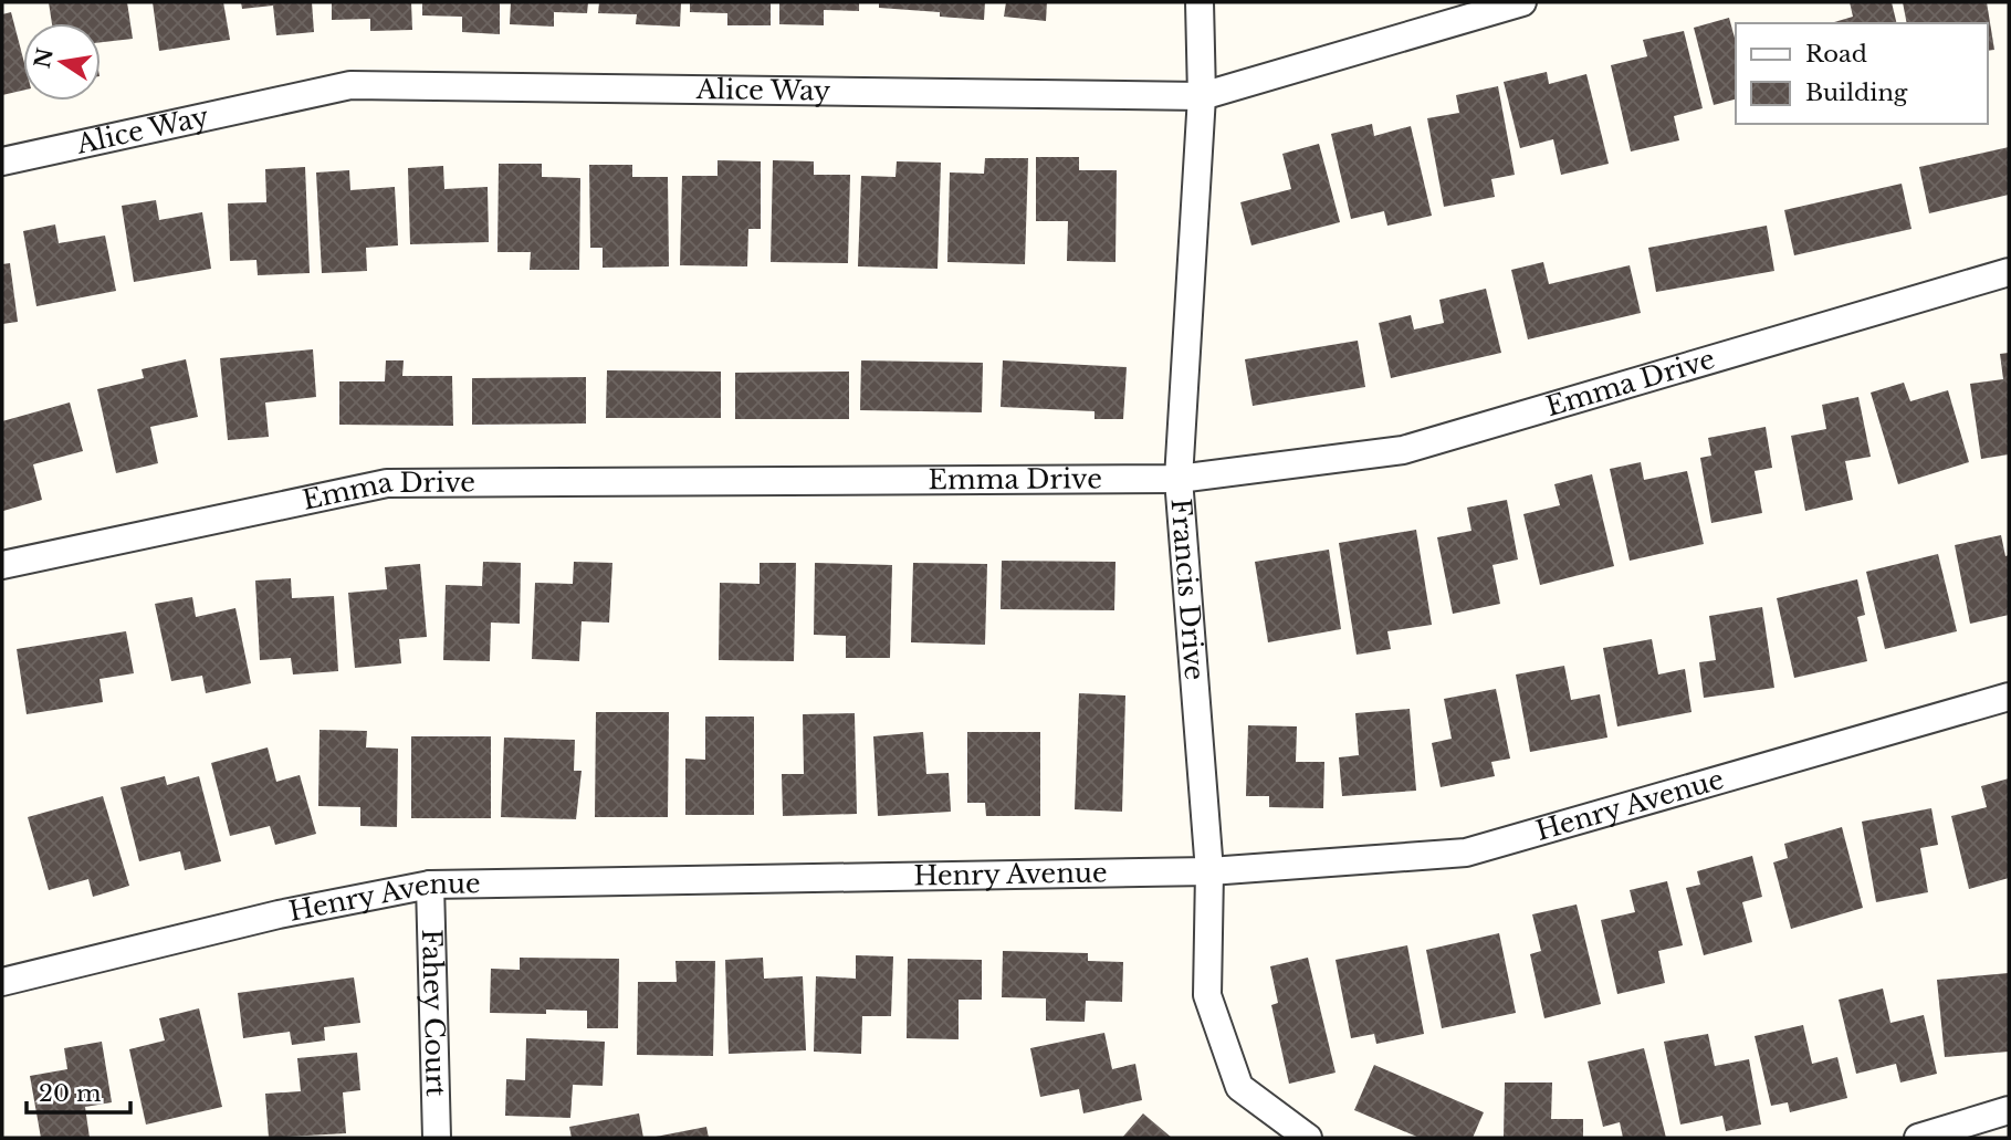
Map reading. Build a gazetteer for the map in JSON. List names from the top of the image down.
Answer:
{
  "streets": {
    "street": [
      "Alice Way",
      "Emma Drive",
      "Francis Drive",
      "Henry Avenue",
      "Fahey Court"
    ]
  },
  "crossings": [
    ["Alice Way", "Francis Drive"],
    ["Emma Drive", "Francis Drive"],
    ["Francis Drive", "Henry Avenue"],
    ["Henry Avenue", "Fahey Court"]
  ],
  "legend": ["Road", "Building"],
  "scale_bar": "20 m",
  "north": "left"
}
